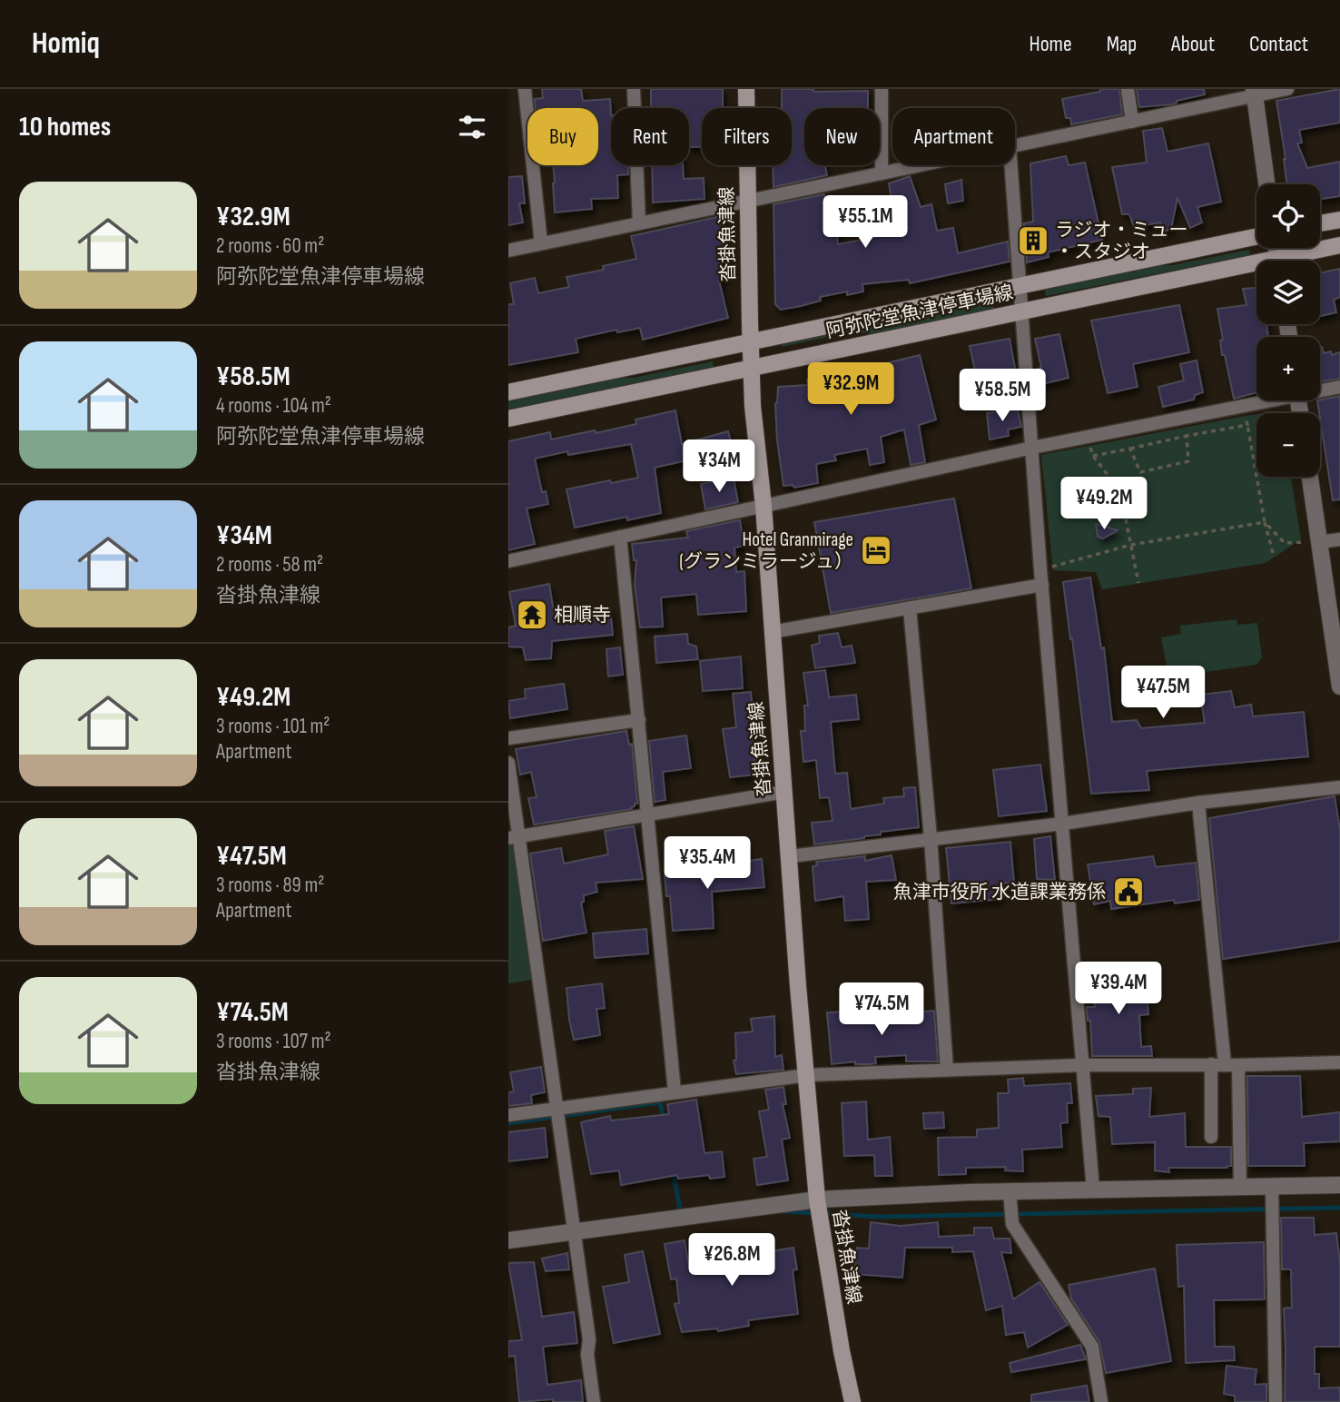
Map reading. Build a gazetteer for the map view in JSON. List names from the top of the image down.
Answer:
{
  "streets": {
    "main road": ["沓掛魚津線", "阿弥陀堂魚津停車場線"]
  },
  "crossings": [
    ["沓掛魚津線", "阿弥陀堂魚津停車場線"]
  ],
  "places": {
    "building": ["ラジオ・ミュー ・スタジオ"],
    "hotel": ["Hotel Granmirage (グランミラージュ）"],
    "temple": ["相順寺"],
    "public building": ["魚津市役所 水道課業務係"]
  },
  "page": {
    "header": "Homiq",
    "nav": [
      "Home",
      "Map",
      "About",
      "Contact"
    ],
    "heading": "10 homes",
    "chip": [
      "Buy",
      "Rent",
      "Filters",
      "New",
      "Apartment"
    ],
    "list": [
      {
        "name": "¥32.9M",
        "note": "2 rooms · 60 m² · 阿弥陀堂魚津停車場線"
      },
      {
        "name": "¥58.5M",
        "note": "4 rooms · 104 m² · 阿弥陀堂魚津停車場線"
      },
      {
        "name": "¥34M",
        "note": "2 rooms · 58 m² · 沓掛魚津線"
      },
      {
        "name": "¥49.2M",
        "note": "3 rooms · 101 m² · Apartment"
      },
      {
        "name": "¥47.5M",
        "note": "3 rooms · 89 m² · Apartment"
      },
      {
        "name": "¥74.5M",
        "note": "3 rooms · 107 m² · 沓掛魚津線"
      }
    ],
    "map_buttons": ["+", "−"],
    "price": [
      "¥55.1M",
      "¥32.9M",
      "¥58.5M",
      "¥34M",
      "¥49.2M",
      "¥47.5M",
      "¥35.4M",
      "¥39.4M",
      "¥74.5M",
      "¥26.8M"
    ]
  }
}
